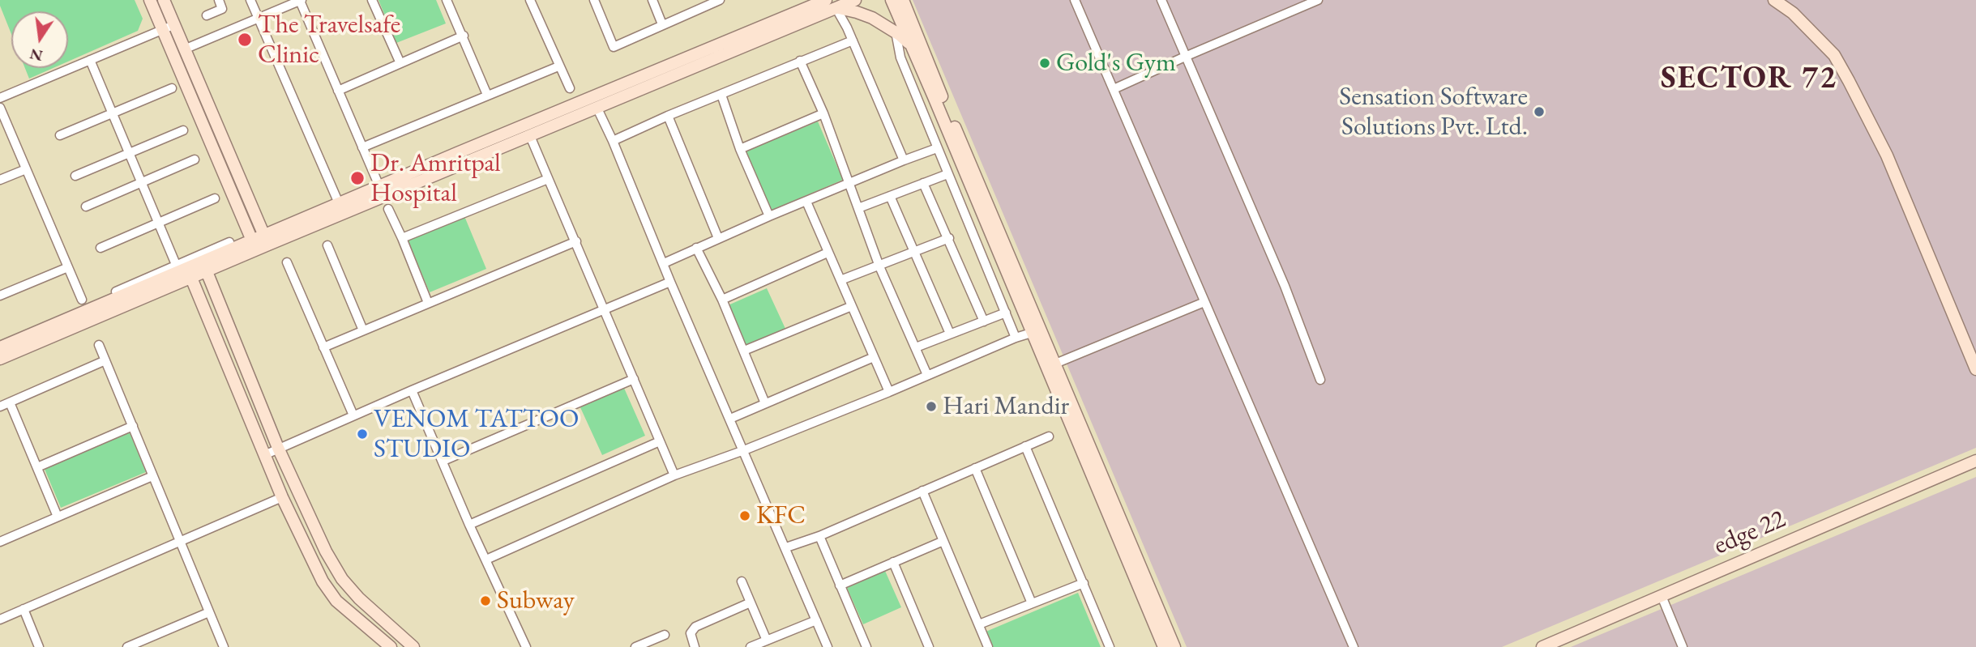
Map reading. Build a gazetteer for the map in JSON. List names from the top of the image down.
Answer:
{
  "streets": {
    "main road": ["edge 22"]
  },
  "districts": ["SECTOR 72"],
  "places": [
    "The Travelsafe Clinic",
    "Gold's Gym",
    "Sensation Software Solutions Pvt. Ltd.",
    "Dr. Amritpal Hospital",
    "Hari Mandir",
    "VENOM TATTOO STUDIO",
    "KFC",
    "Subway"
  ],
  "north": "bottom"
}
